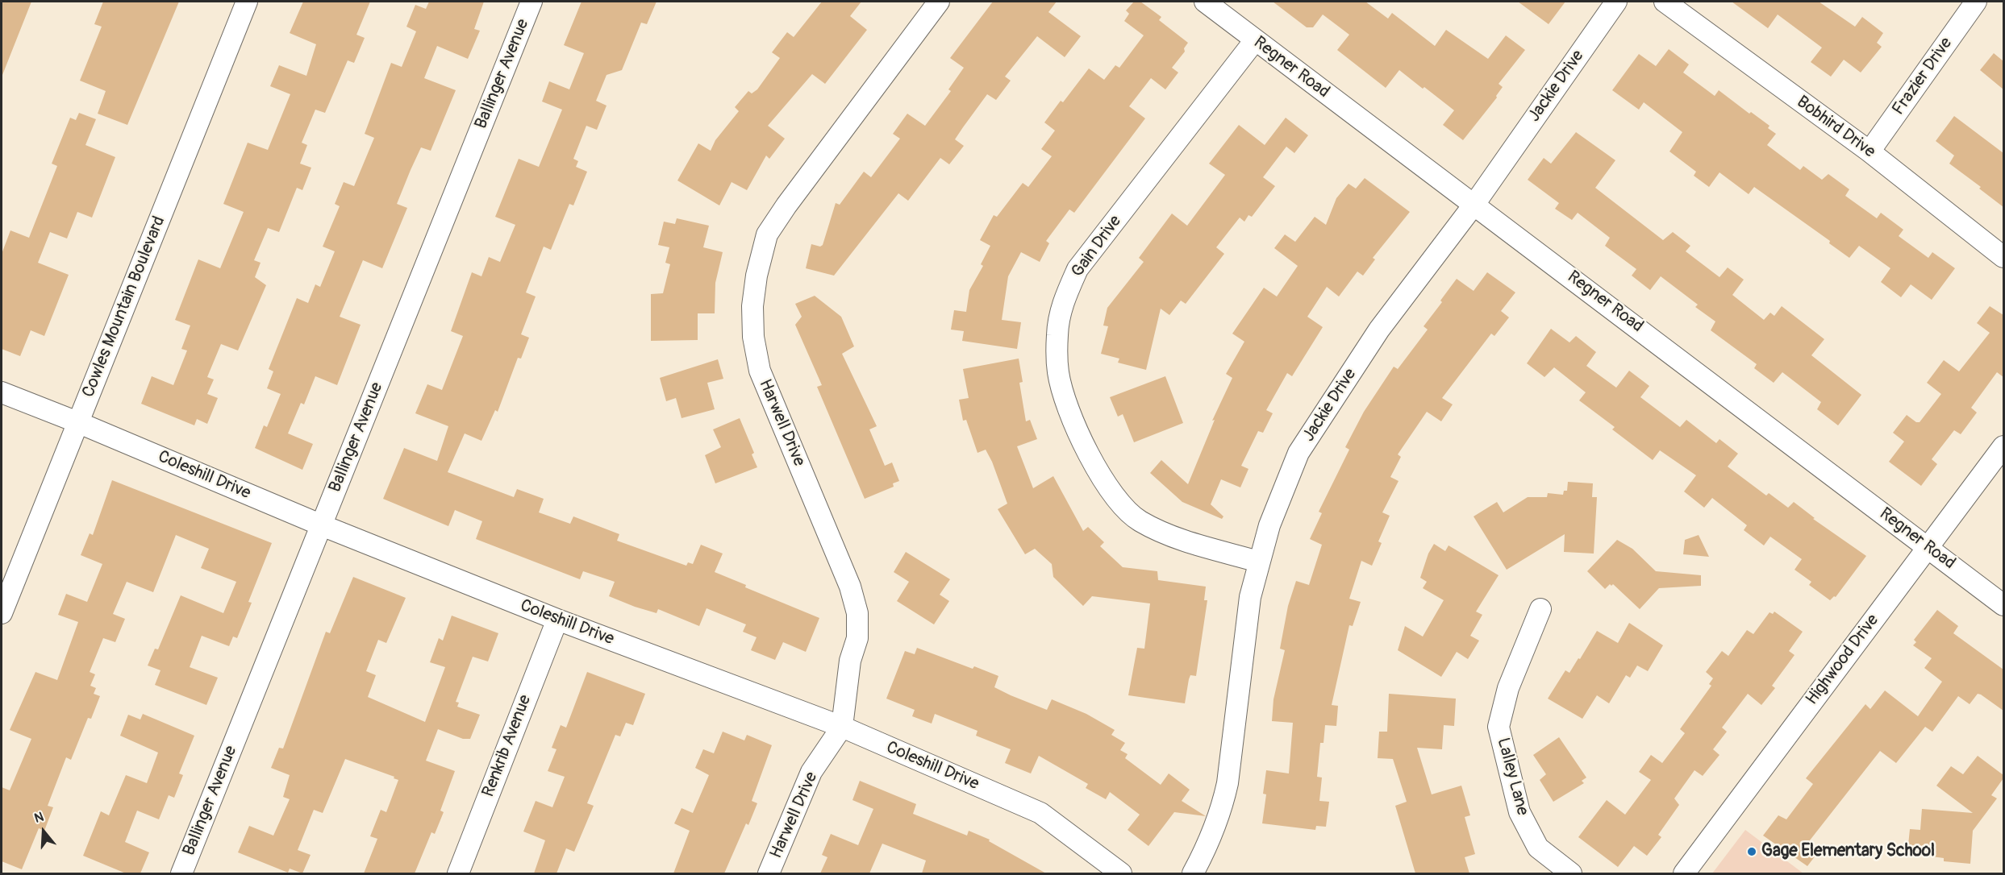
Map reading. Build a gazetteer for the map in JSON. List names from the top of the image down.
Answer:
{
  "streets": {
    "street": [
      "Regner Road",
      "Ballinger Avenue",
      "Frazier Drive",
      "Jackie Drive",
      "Bobhird Drive",
      "Gain Drive",
      "Cowles Mountain Boulevard",
      "Harwell Drive",
      "Coleshill Drive",
      "Highwood Drive",
      "Renkrib Avenue",
      "Lalley Lane"
    ]
  },
  "crossings": [
    ["Regner Road", "Jackie Drive"],
    ["Regner Road", "Gain Drive"],
    ["Regner Road", "Highwood Drive"],
    ["Ballinger Avenue", "Coleshill Drive"],
    ["Frazier Drive", "Bobhird Drive"],
    ["Jackie Drive", "Gain Drive"],
    ["Cowles Mountain Boulevard", "Coleshill Drive"],
    ["Harwell Drive", "Coleshill Drive"],
    ["Coleshill Drive", "Renkrib Avenue"]
  ],
  "places": ["Gage Elementary School"],
  "north": "top"
}
